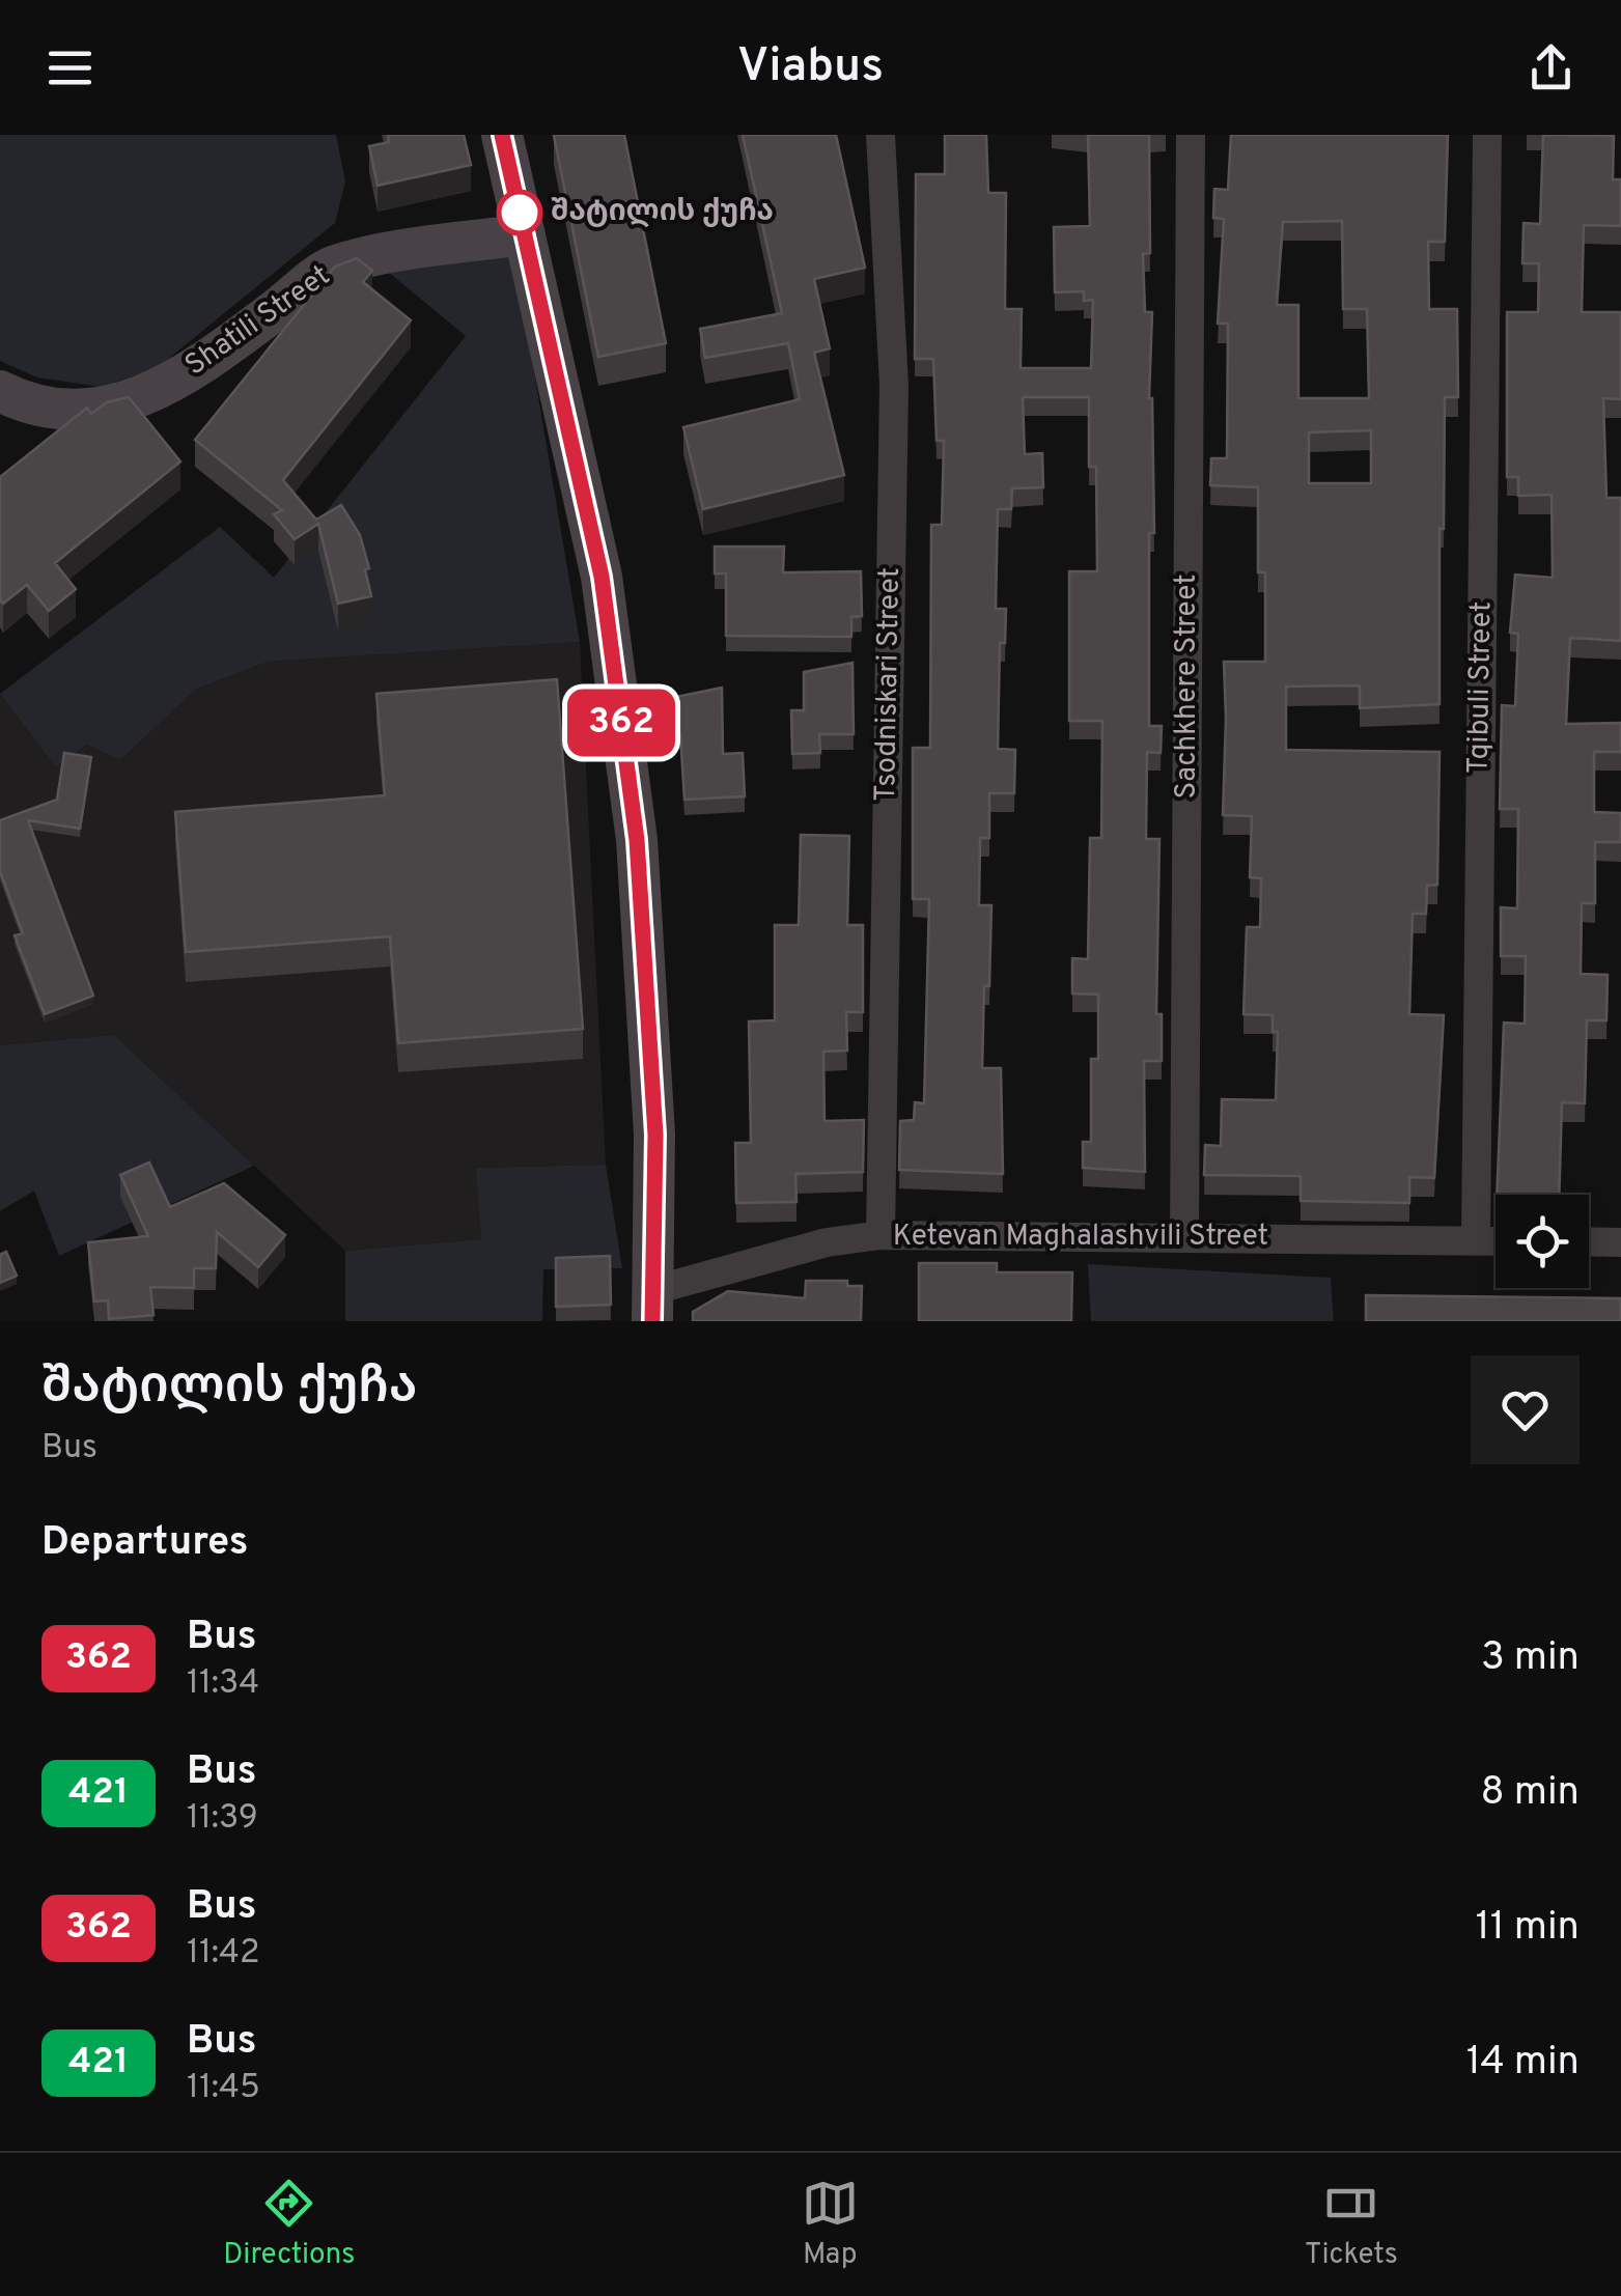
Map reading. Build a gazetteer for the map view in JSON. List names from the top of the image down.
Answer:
{
  "streets": {
    "street": [
      "Shatili Street",
      "Tsodniskari Street",
      "Sachkhere Street",
      "Tqibuli Street",
      "Ketevan Maghalashvili Street"
    ]
  },
  "crossings": [
    ["Tsodniskari Street", "Ketevan Maghalashvili Street"],
    ["Sachkhere Street", "Ketevan Maghalashvili Street"],
    ["Tqibuli Street", "Ketevan Maghalashvili Street"]
  ],
  "places": ["შატილის ქუჩა"],
  "lines": ["bus line 362"],
  "page": {
    "header": "Viabus",
    "on_map": "362",
    "heading": [
      ["შატილის ქუჩა", "Bus"],
      "Departures"
    ],
    "list": [
      {
        "mark": "362",
        "name": "Bus",
        "note": "11:34",
        "value": "3 min"
      },
      {
        "mark": "421",
        "name": "Bus",
        "note": "11:39",
        "value": "8 min"
      },
      {
        "mark": "362",
        "name": "Bus",
        "note": "11:42",
        "value": "11 min"
      },
      {
        "mark": "421",
        "name": "Bus",
        "note": "11:45",
        "value": "14 min"
      }
    ],
    "tabs": ["Directions", "Map", "Tickets"]
  }
}
